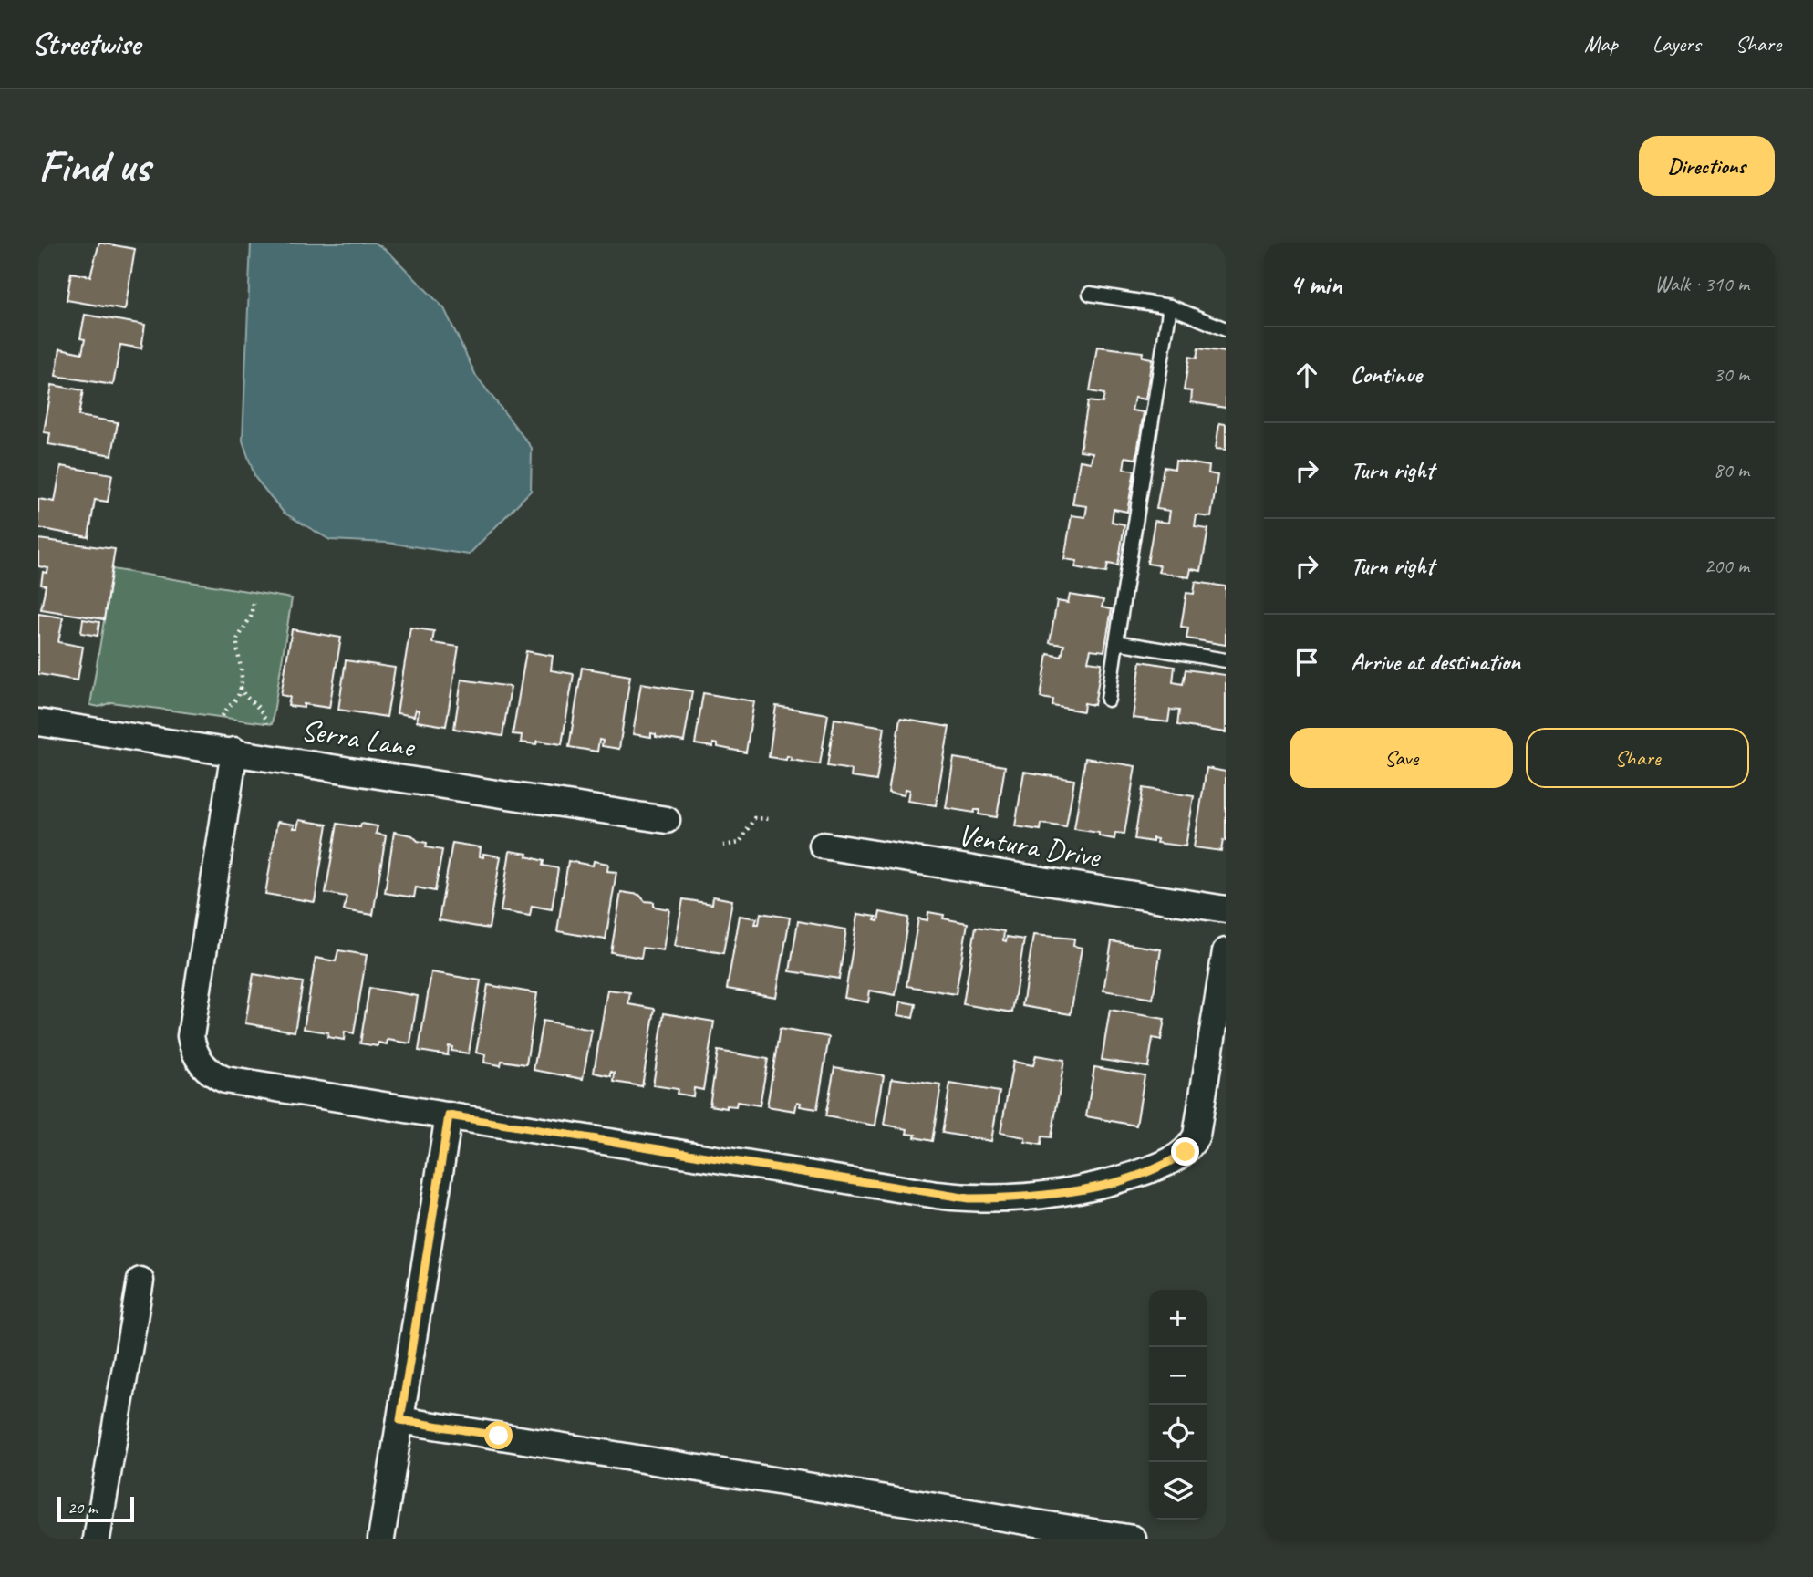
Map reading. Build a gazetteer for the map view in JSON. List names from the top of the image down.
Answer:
{
  "streets": {
    "street": ["Serra Lane", "Ventura Drive"]
  },
  "scale_bar": "20 m",
  "page": {
    "header": "Streetwise",
    "nav": ["Map", "Layers", "Share"],
    "buttons": [
      "Directions",
      ["Save", "Share"]
    ],
    "title": "Find us",
    "heading": ["4 min", "Walk · 310 m"],
    "list": [
      ["Continue", "30 m"],
      ["Turn right", "80 m"],
      ["Turn right", "200 m"],
      "Arrive at destination"
    ],
    "map_buttons": ["+", "−"],
    "scale": "20 m"
  }
}
